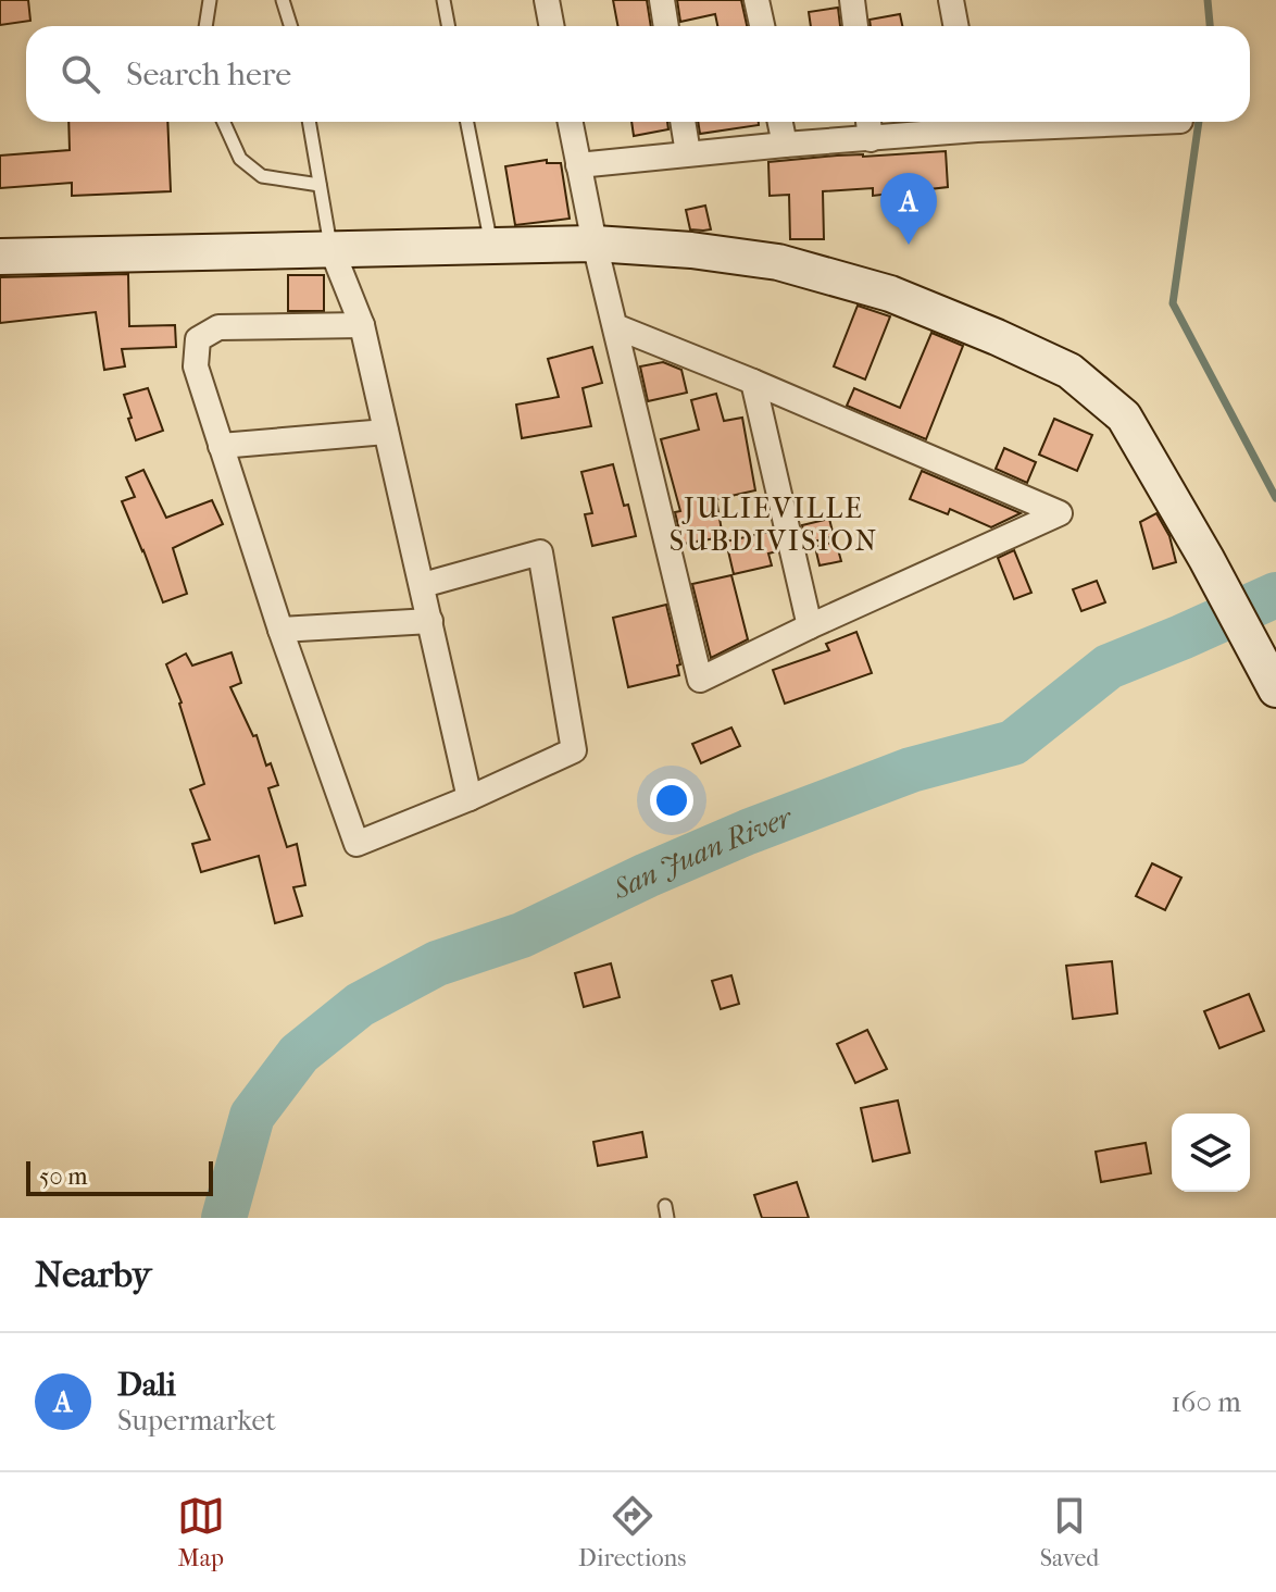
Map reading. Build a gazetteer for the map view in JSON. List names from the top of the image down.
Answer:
{
  "districts": ["JULIEVILLE SUBDIVISION"],
  "water": ["San Juan River"],
  "scale_bar": "50 m",
  "page": {
    "search": "Search here",
    "pins": "A",
    "scale": "50 m",
    "heading": "Nearby",
    "list": [
      {
        "mark": "A",
        "name": "Dali",
        "note": "Supermarket",
        "value": "160 m"
      }
    ],
    "nav": ["Map", "Directions", "Saved"]
  }
}
